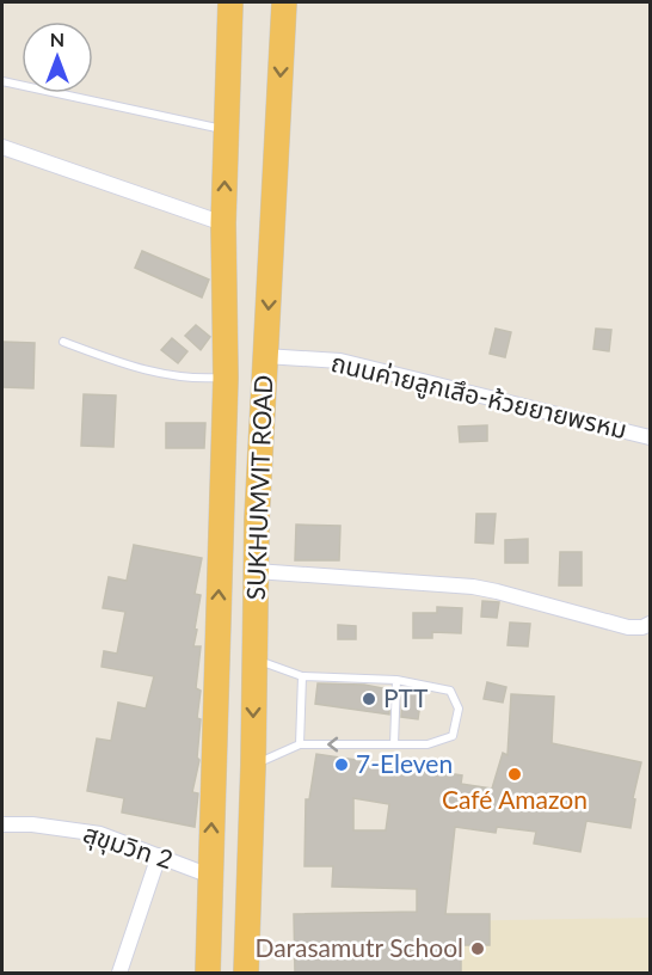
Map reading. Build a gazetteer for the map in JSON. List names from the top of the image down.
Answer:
{
  "streets": {
    "highway": ["SUKHUMVIT ROAD"],
    "street": ["ถนนค่ายลูกเสึอ-ห้วยยายพรหม", "สุขุมวิท 2"]
  },
  "crossings": [
    ["ถนนค่ายลูกเสึอ-ห้วยยายพรหม", "SUKHUMVIT ROAD"],
    ["SUKHUMVIT ROAD", "สุขุมวิท 2"]
  ],
  "places": [
    "PTT",
    "7-Eleven",
    "Café Amazon",
    "Darasamutr School"
  ],
  "north": "top"
}
